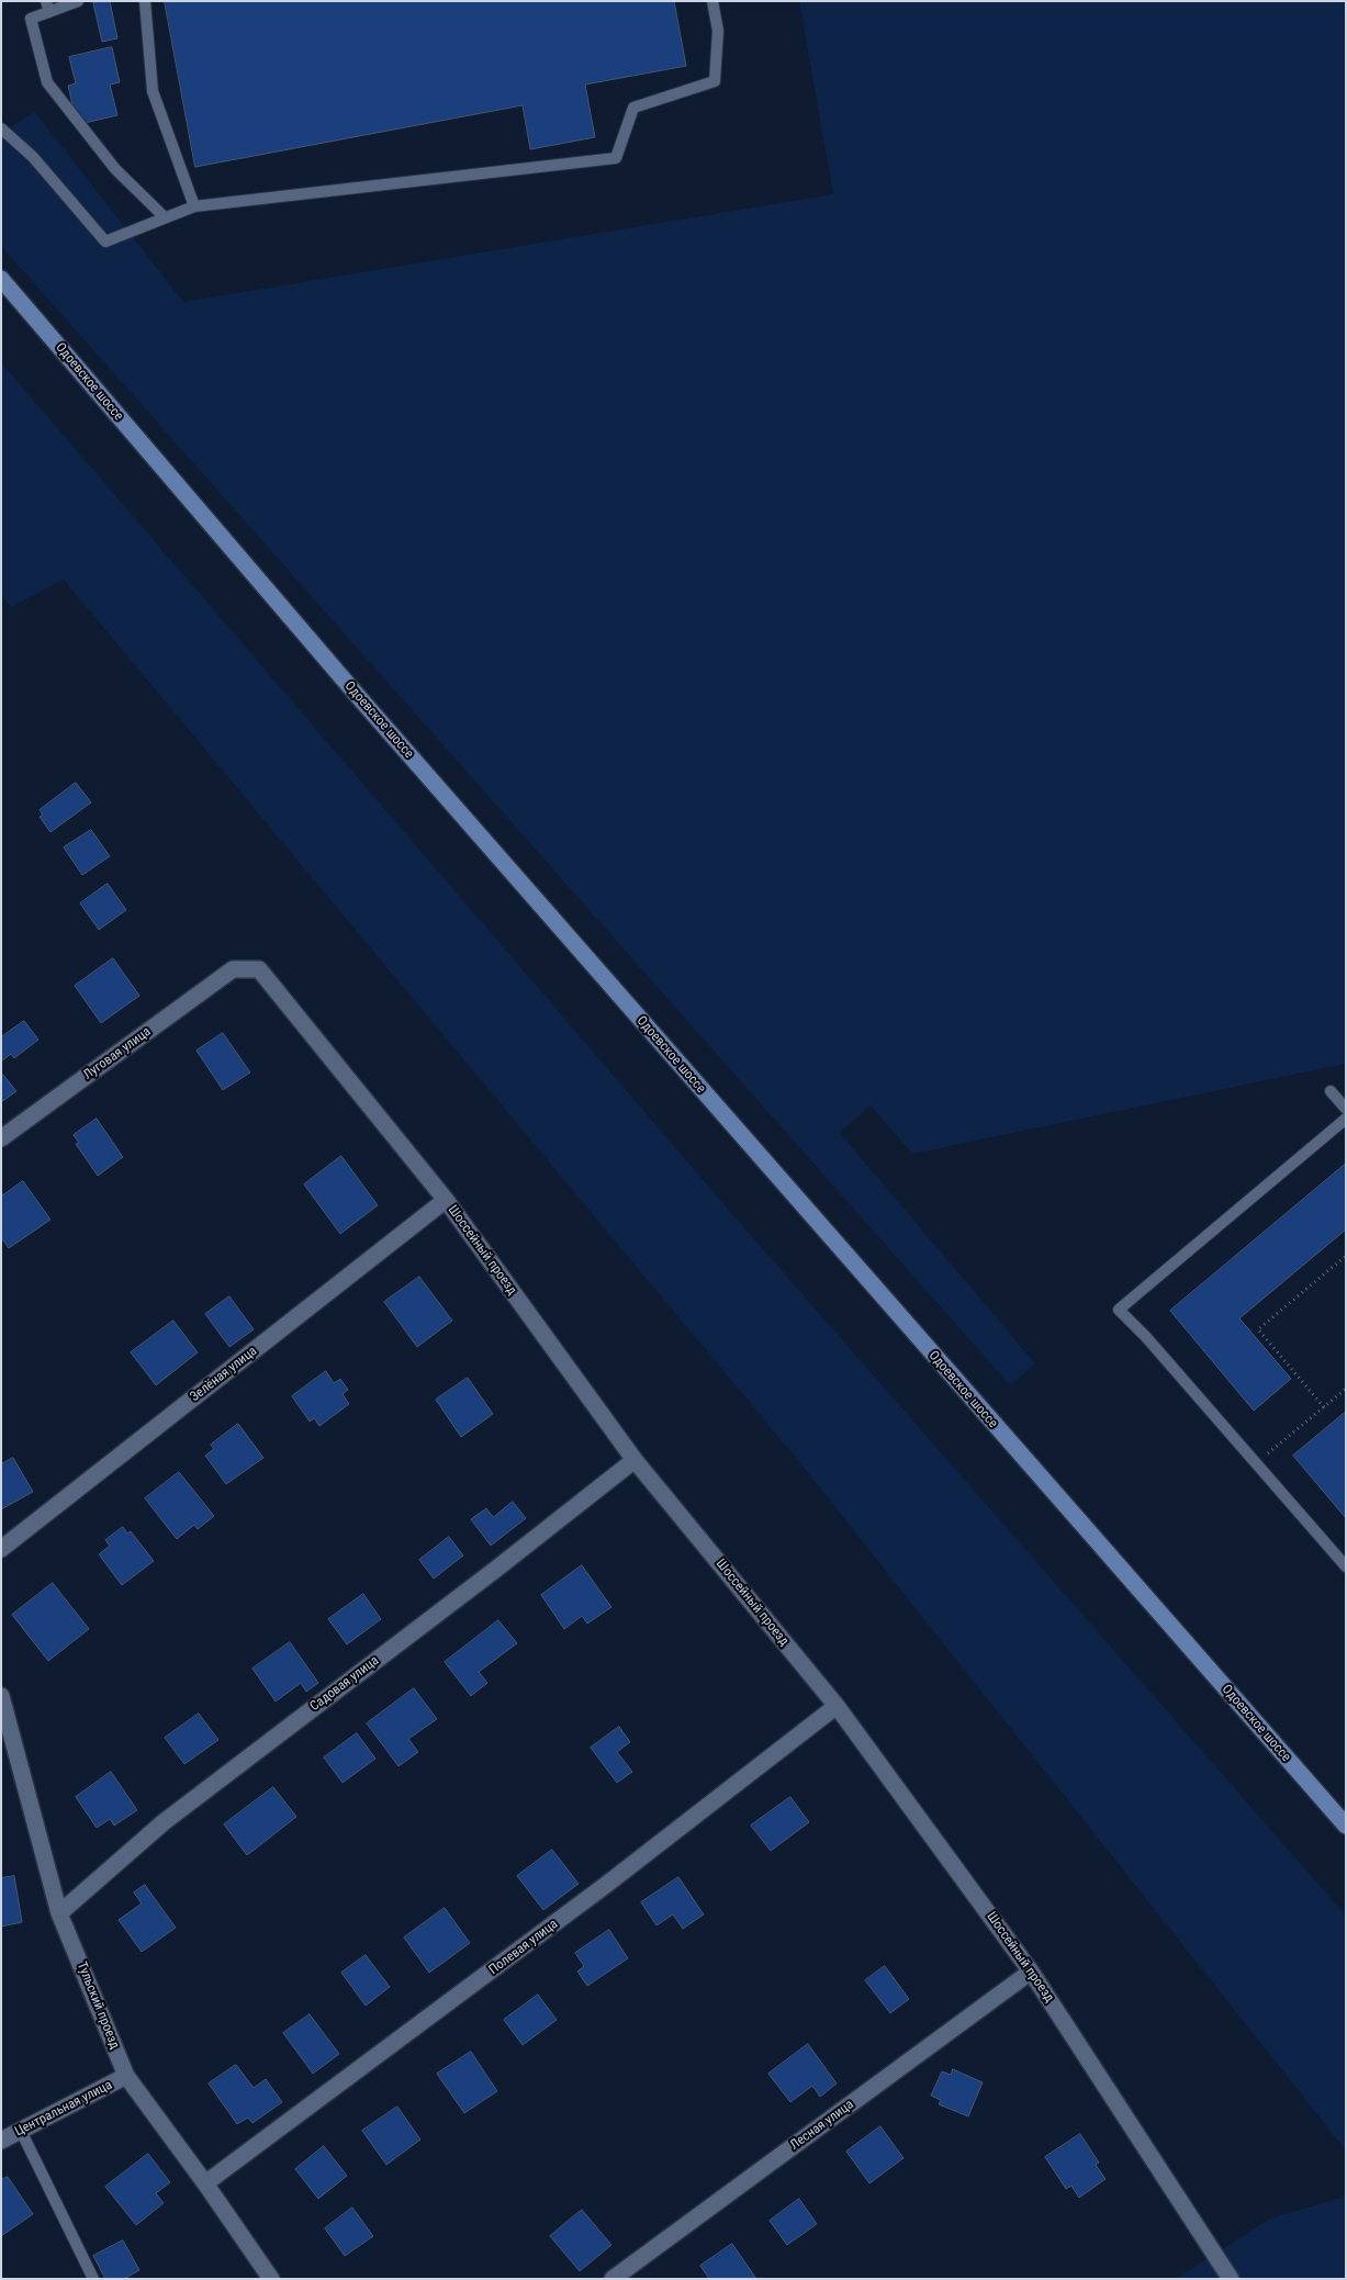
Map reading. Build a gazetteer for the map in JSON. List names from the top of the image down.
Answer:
{
  "streets": {
    "main road": ["Одоевское шоссе"],
    "street": [
      "Луговая улица",
      "Шоссейный проезд",
      "Зелёная улица",
      "Садовая улица",
      "Полевая улица",
      "Тульский проезд",
      "Центральная улица",
      "Лесная улица"
    ]
  },
  "crossings": [
    ["Луговая улица", "Шоссейный проезд"],
    ["Шоссейный проезд", "Зелёная улица"],
    ["Шоссейный проезд", "Садовая улица"],
    ["Шоссейный проезд", "Полевая улица"],
    ["Шоссейный проезд", "Лесная улица"],
    ["Садовая улица", "Тульский проезд"],
    ["Полевая улица", "Тульский проезд"],
    ["Тульский проезд", "Центральная улица"]
  ]
}
